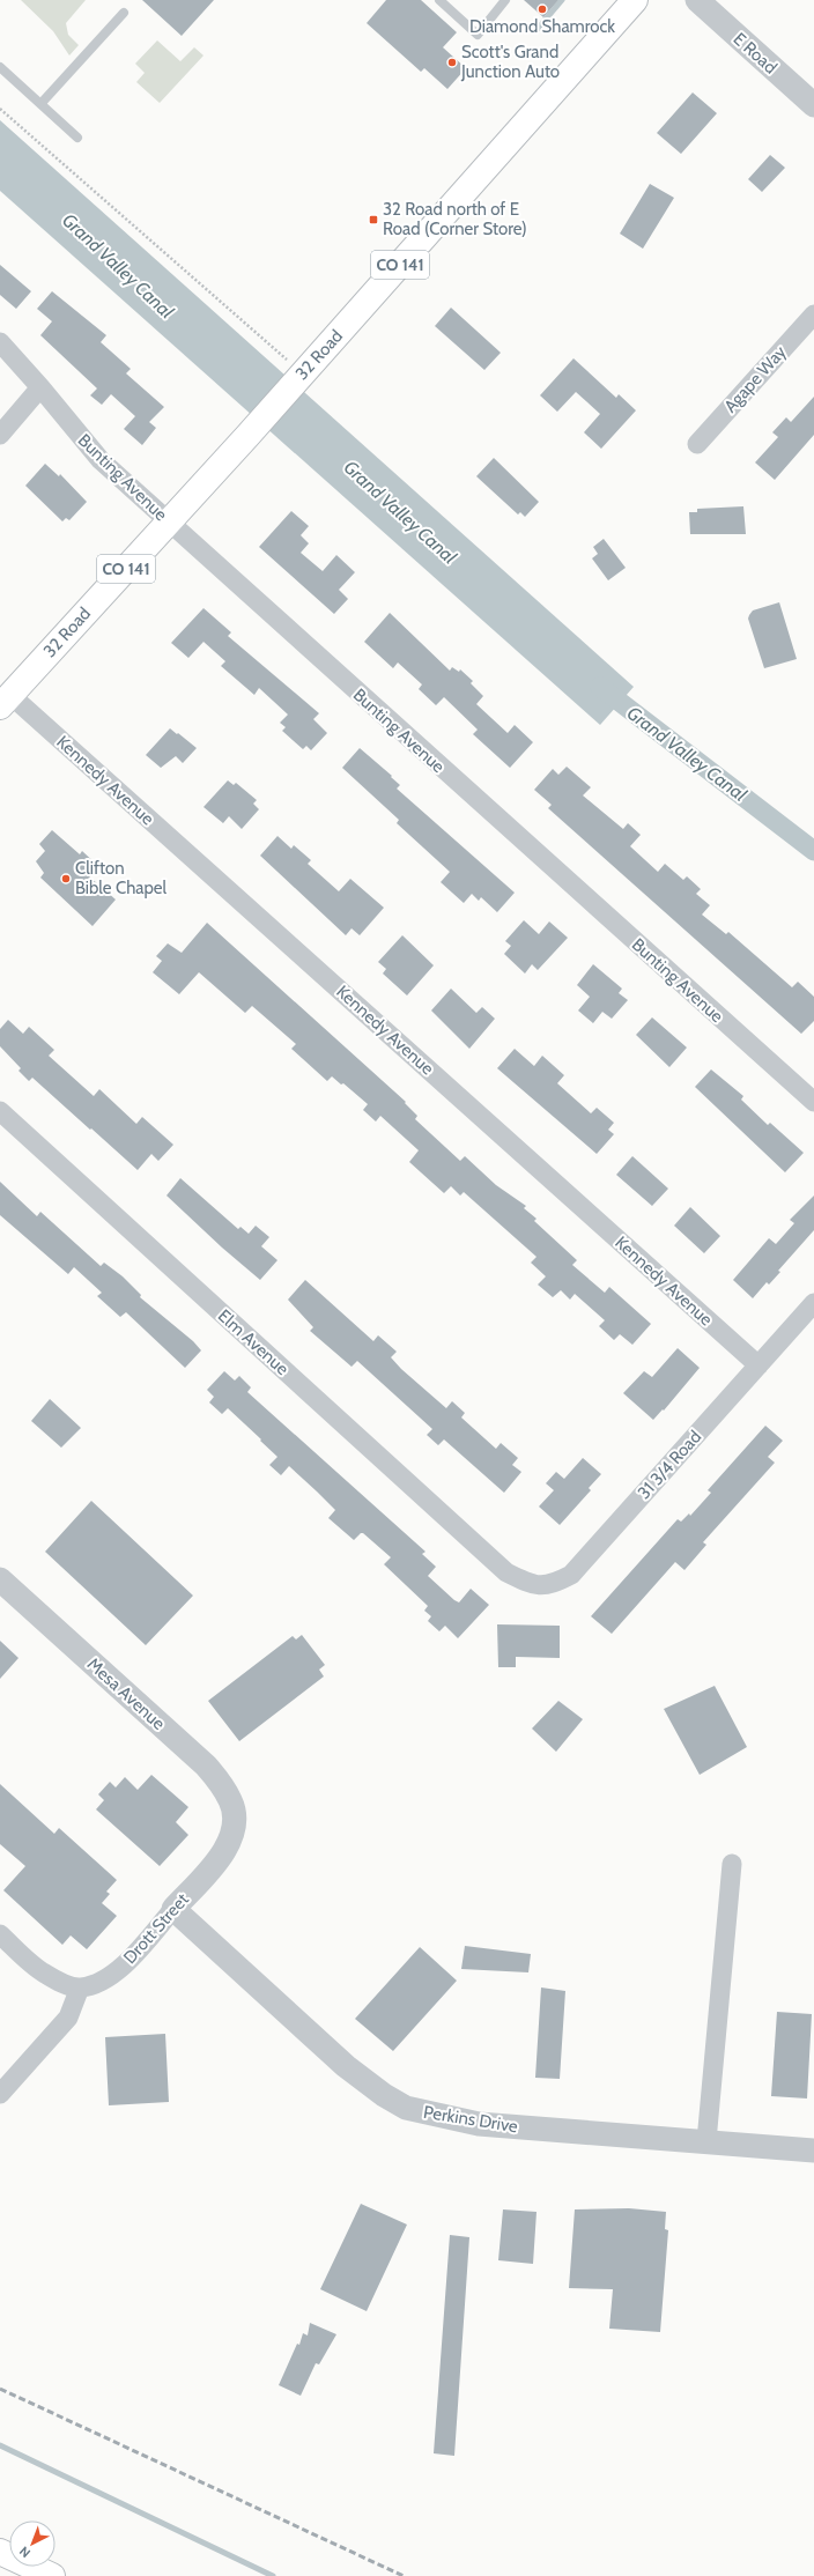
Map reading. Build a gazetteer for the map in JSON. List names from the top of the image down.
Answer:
{
  "streets": {
    "main road": ["CO 141", "32 Road"],
    "street": [
      "E Road",
      "Agape Way",
      "Bunting Avenue",
      "Kennedy Avenue",
      "Elm Avenue",
      "31 3/4 Road",
      "Mesa Avenue",
      "Drott Street",
      "Perkins Drive"
    ]
  },
  "crossings": [
    ["32 Road", "Bunting Avenue"],
    ["32 Road", "Kennedy Avenue"],
    ["Kennedy Avenue", "31 3/4 Road"],
    ["Elm Avenue", "31 3/4 Road"],
    ["Mesa Avenue", "Drott Street"],
    ["Drott Street", "Perkins Drive"]
  ],
  "water": ["Grand Valley Canal"],
  "places": {
    "other": ["Diamond Shamrock", "Scott's Grand Junction Auto", "Clifton Bible Chapel"],
    "transit": ["32 Road north of E Road (Corner Store)"]
  },
  "north": "bottom left"
}
